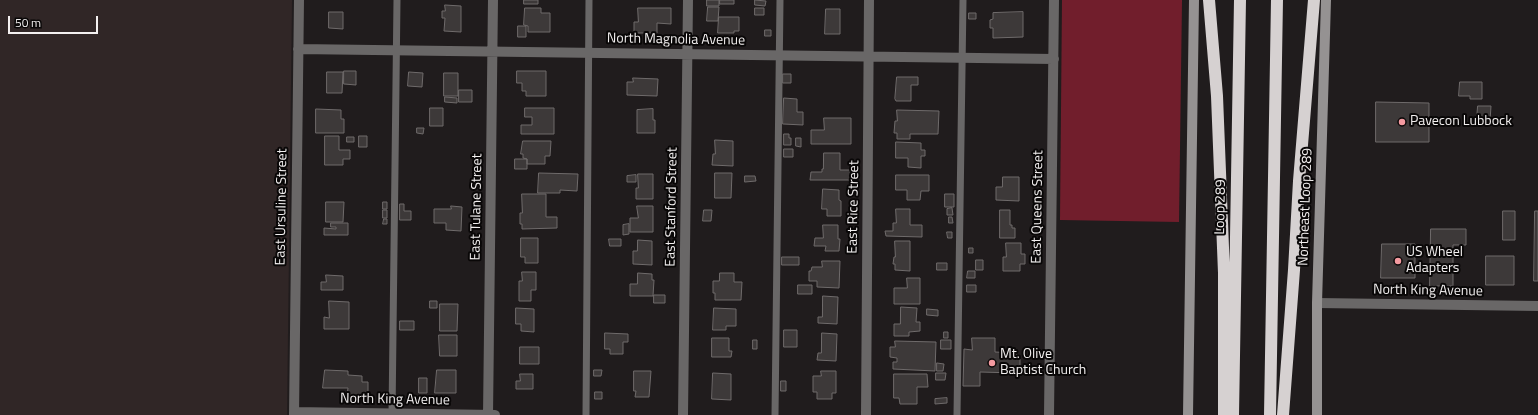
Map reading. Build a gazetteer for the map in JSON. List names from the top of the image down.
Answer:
{
  "streets": {
    "highway": ["Loop 289"],
    "main road": ["Northeast Loop 289"],
    "street": [
      "North Magnolia Avenue",
      "East Ursuline Street",
      "East Tulane Street",
      "East Stanford Street",
      "East Rice Street",
      "East Queens Street",
      "North King Avenue"
    ]
  },
  "crossings": [
    ["North Magnolia Avenue", "East Ursuline Street"],
    ["North Magnolia Avenue", "East Tulane Street"],
    ["North Magnolia Avenue", "East Stanford Street"],
    ["North Magnolia Avenue", "East Rice Street"],
    ["North Magnolia Avenue", "East Queens Street"],
    ["East Ursuline Street", "North King Avenue"],
    ["East Tulane Street", "North King Avenue"],
    ["Northeast Loop 289", "North King Avenue"]
  ],
  "places": ["Pavecon Lubbock", "US Wheel Adapters", "Mt. Olive Baptist Church"],
  "scale_bar": "50 m"
}
